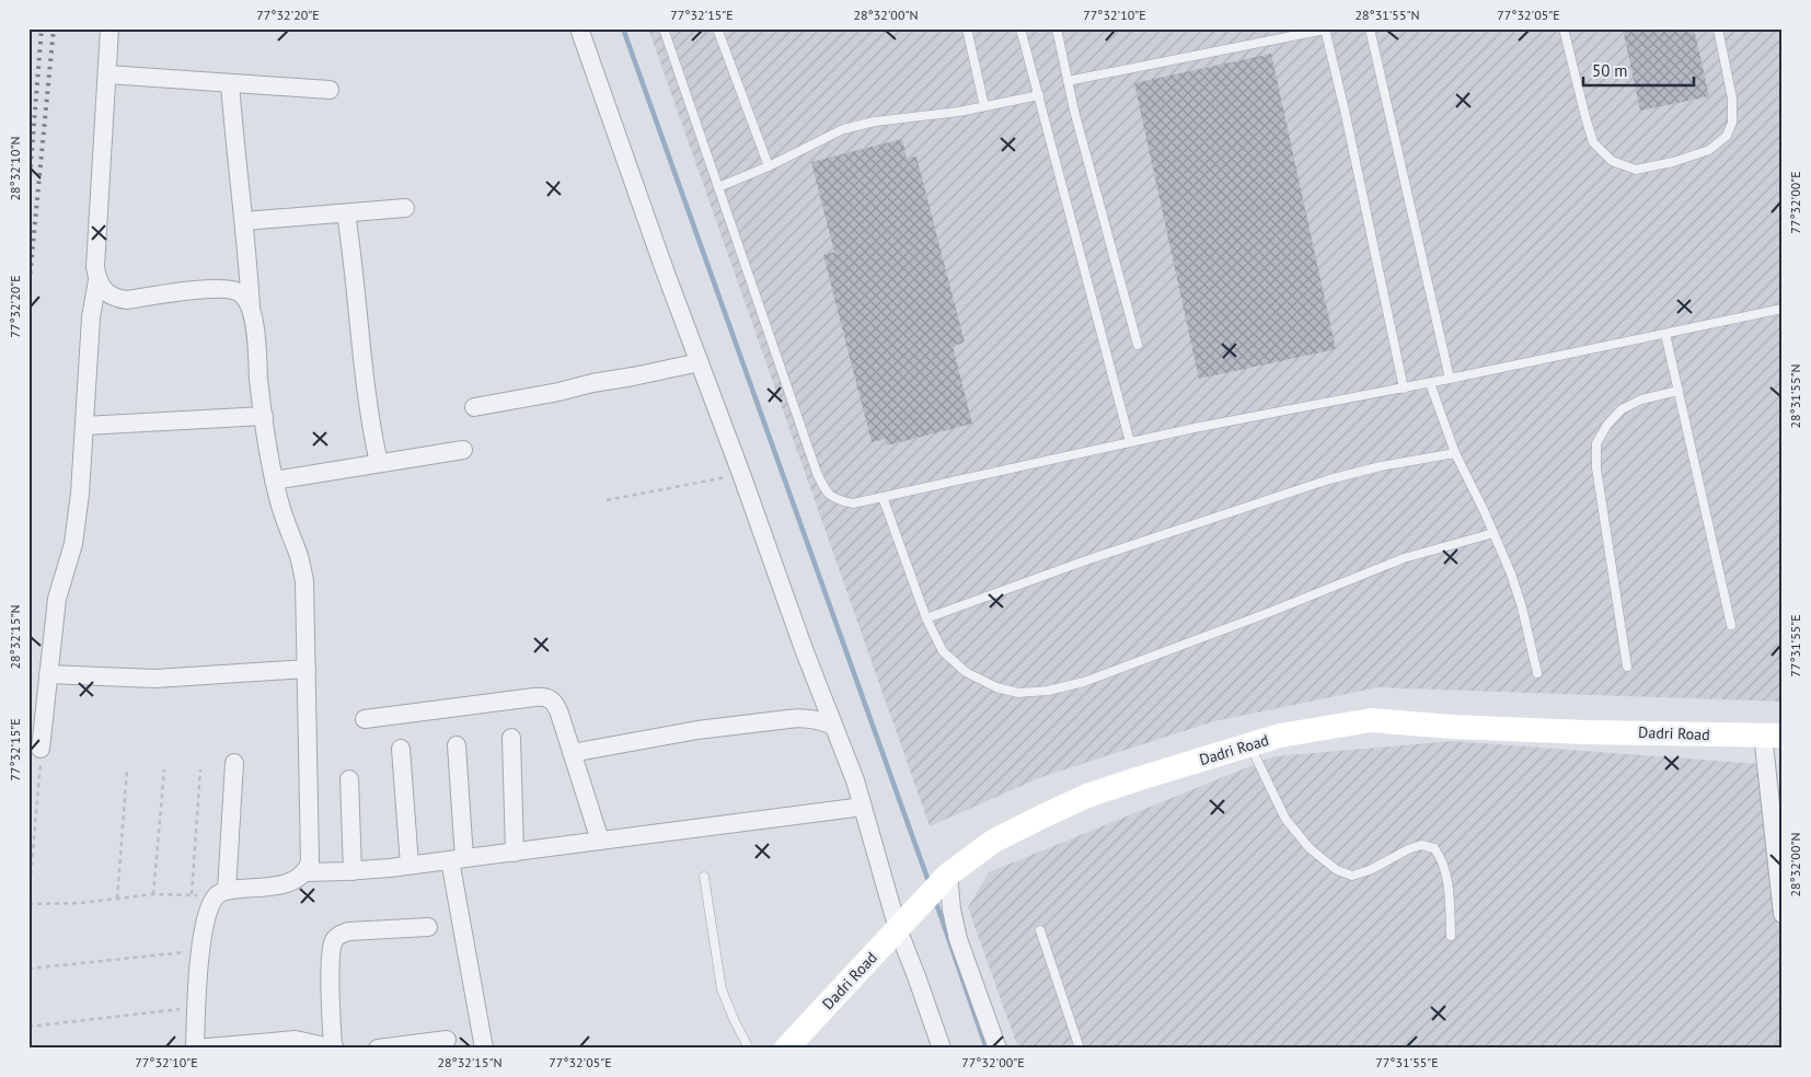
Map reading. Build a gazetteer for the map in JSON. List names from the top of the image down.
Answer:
{
  "streets": {
    "main road": ["Dadri Road"]
  },
  "scale_bar": "50 m",
  "coordinates": [
    "77°32'20\"E",
    "77°32'15\"E",
    "28°32'00\"N",
    "77°32'10\"E",
    "28°31'55\"N",
    "77°32'05\"E",
    "28°32'10\"N",
    "77°32'00\"E",
    "28°32'15\"N",
    "77°31'55\"E"
  ]
}
